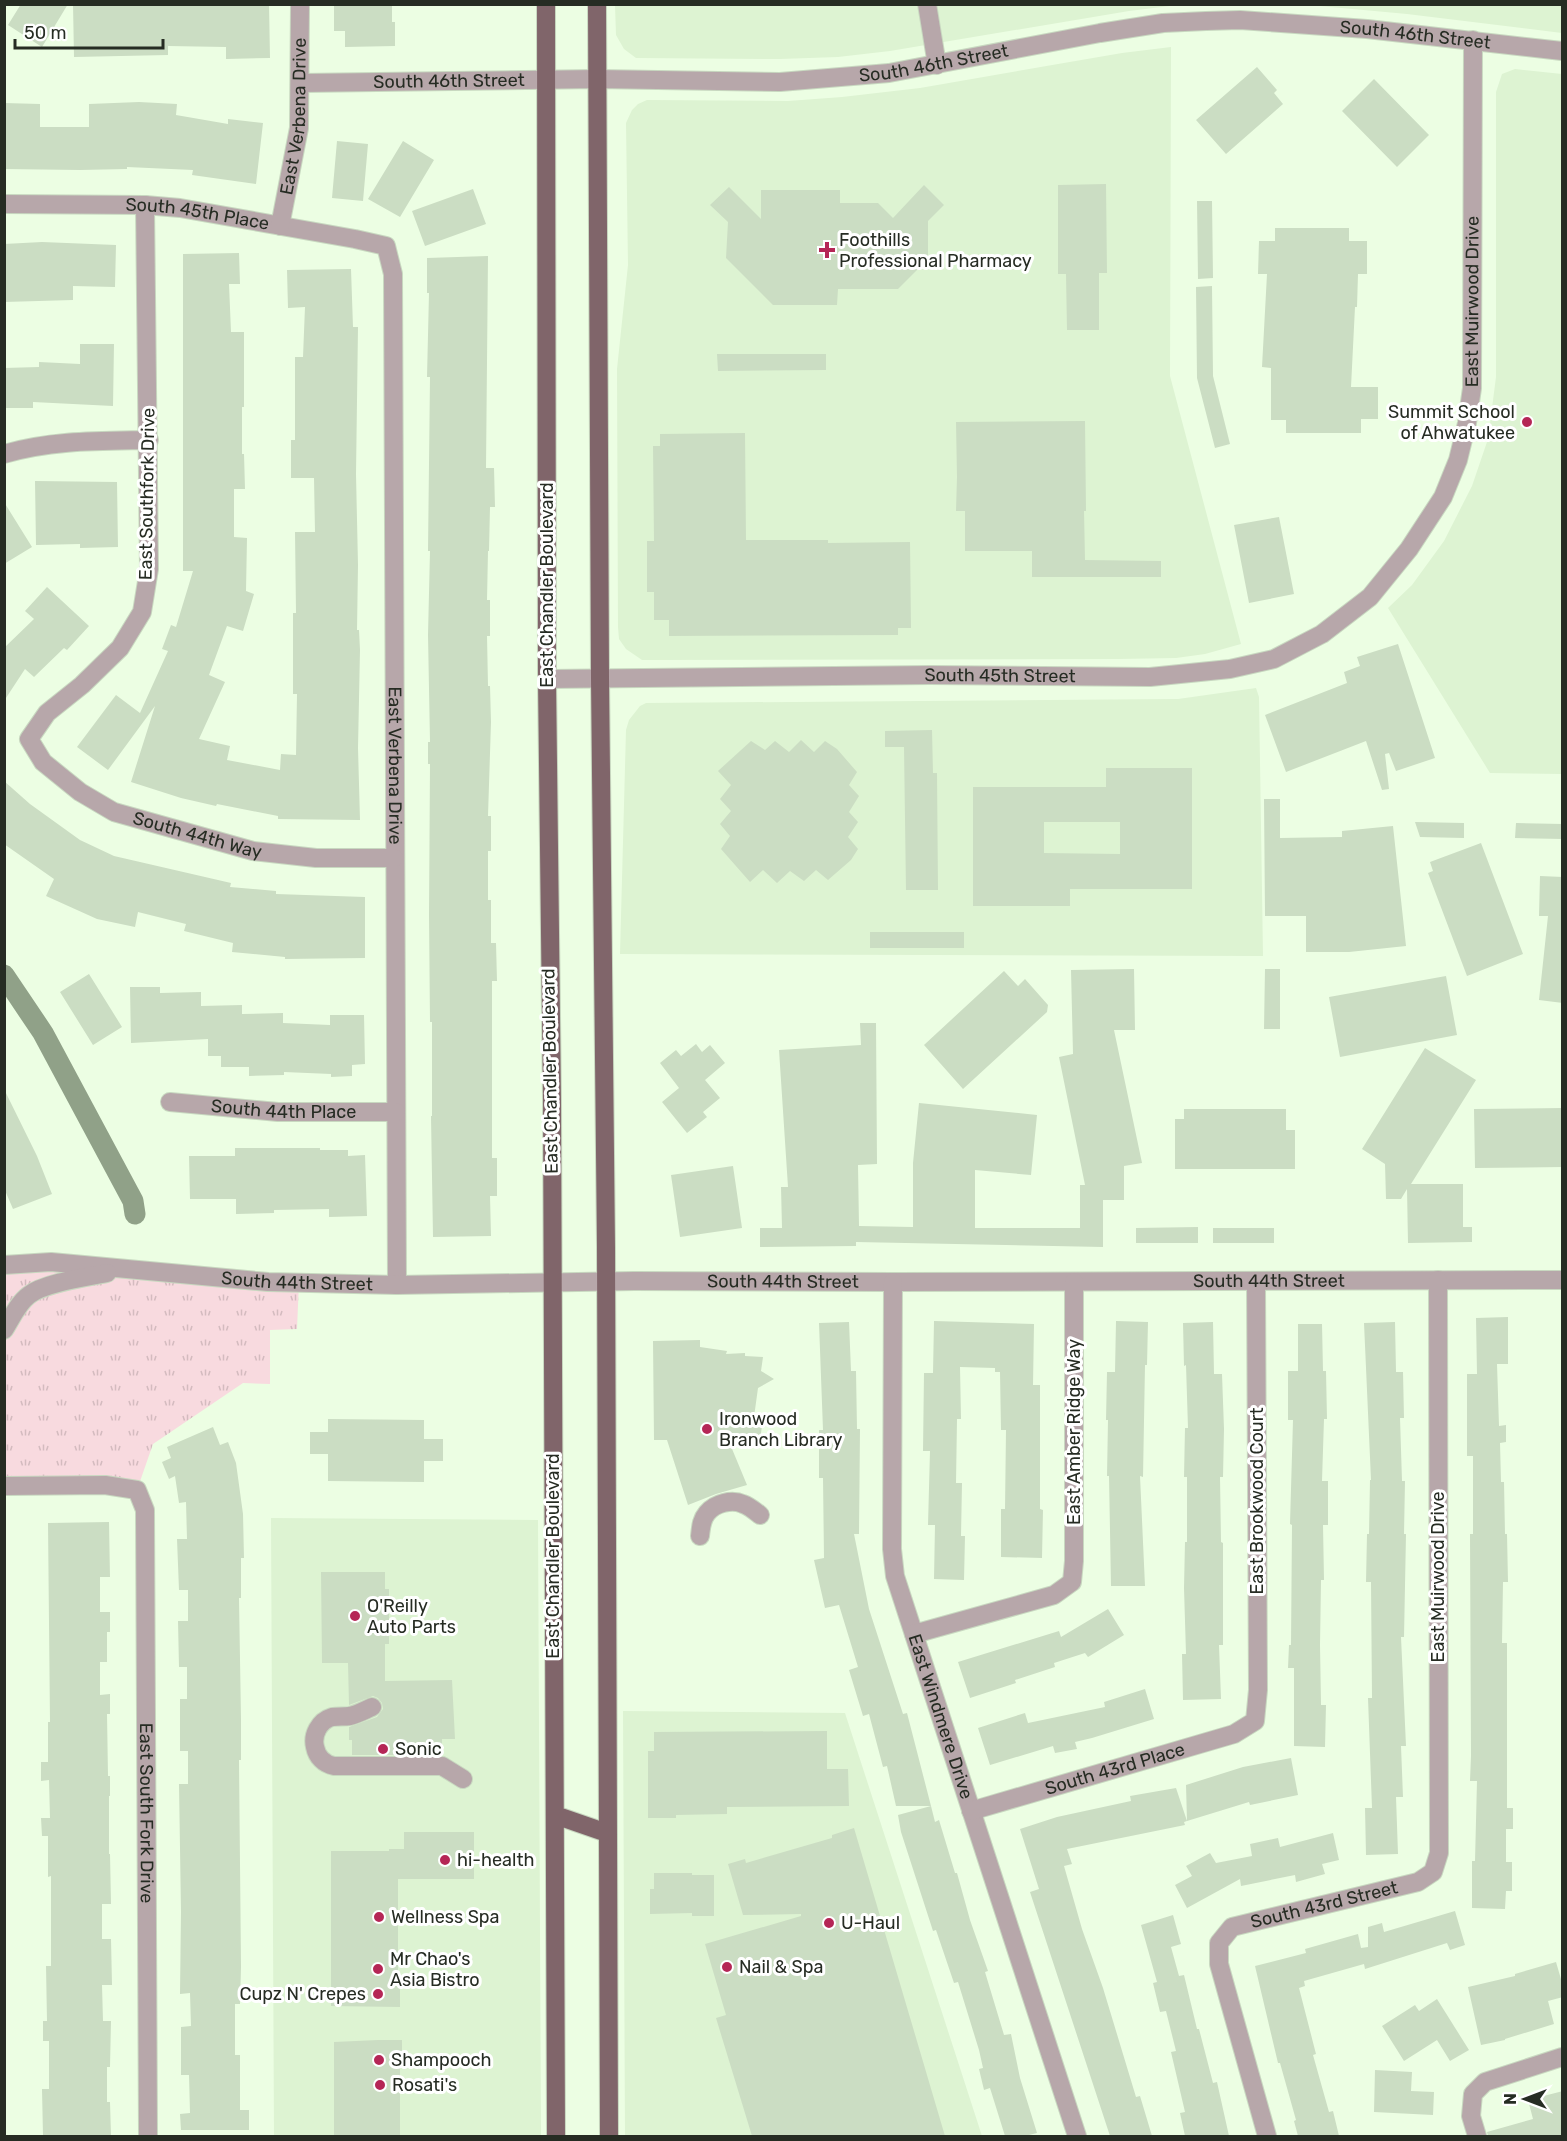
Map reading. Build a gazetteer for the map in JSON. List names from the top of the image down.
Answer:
{
  "streets": {
    "main road": ["East Chandler Boulevard"],
    "street": [
      "South 46th Street",
      "East Verbena Drive",
      "South 45th Place",
      "East Muirwood Drive",
      "East Southfork Drive",
      "South 45th Street",
      "South 44th Way",
      "South 44th Place",
      "South 44th Street",
      "East Amber Ridge Way",
      "East Brookwood Court",
      "East Windmere Drive",
      "South 43rd Place",
      "East South Fork Drive",
      "South 43rd Street"
    ]
  },
  "crossings": [
    ["South 46th Street", "East Verbena Drive"],
    ["South 46th Street", "East Muirwood Drive"],
    ["South 46th Street", "East Chandler Boulevard"],
    ["East Verbena Drive", "South 45th Place"],
    ["East Verbena Drive", "South 44th Way"],
    ["East Verbena Drive", "South 44th Place"],
    ["East Verbena Drive", "South 44th Street"],
    ["South 45th Place", "East Southfork Drive"],
    ["East Muirwood Drive", "South 45th Street"],
    ["East Muirwood Drive", "South 44th Street"],
    ["East Muirwood Drive", "South 43rd Street"],
    ["East Southfork Drive", "South 44th Way"],
    ["East Chandler Boulevard", "South 45th Street"],
    ["East Chandler Boulevard", "South 44th Street"],
    ["South 44th Street", "East Amber Ridge Way"],
    ["South 44th Street", "East Brookwood Court"],
    ["South 44th Street", "East Windmere Drive"],
    ["East Amber Ridge Way", "East Windmere Drive"],
    ["East Brookwood Court", "South 43rd Place"],
    ["East Windmere Drive", "South 43rd Place"]
  ],
  "places": {
    "health": ["Foothills Professional Pharmacy"],
    "other": [
      "Summit School of Ahwatukee",
      "Ironwood Branch Library",
      "O'Reilly Auto Parts",
      "Sonic",
      "hi-health",
      "Wellness Spa",
      "U-Haul",
      "Nail & Spa",
      "Mr Chao's Asia Bistro",
      "Cupz N' Crepes",
      "Shampooch",
      "Rosati's"
    ]
  },
  "scale_bar": "50 m",
  "north": "left"
}
